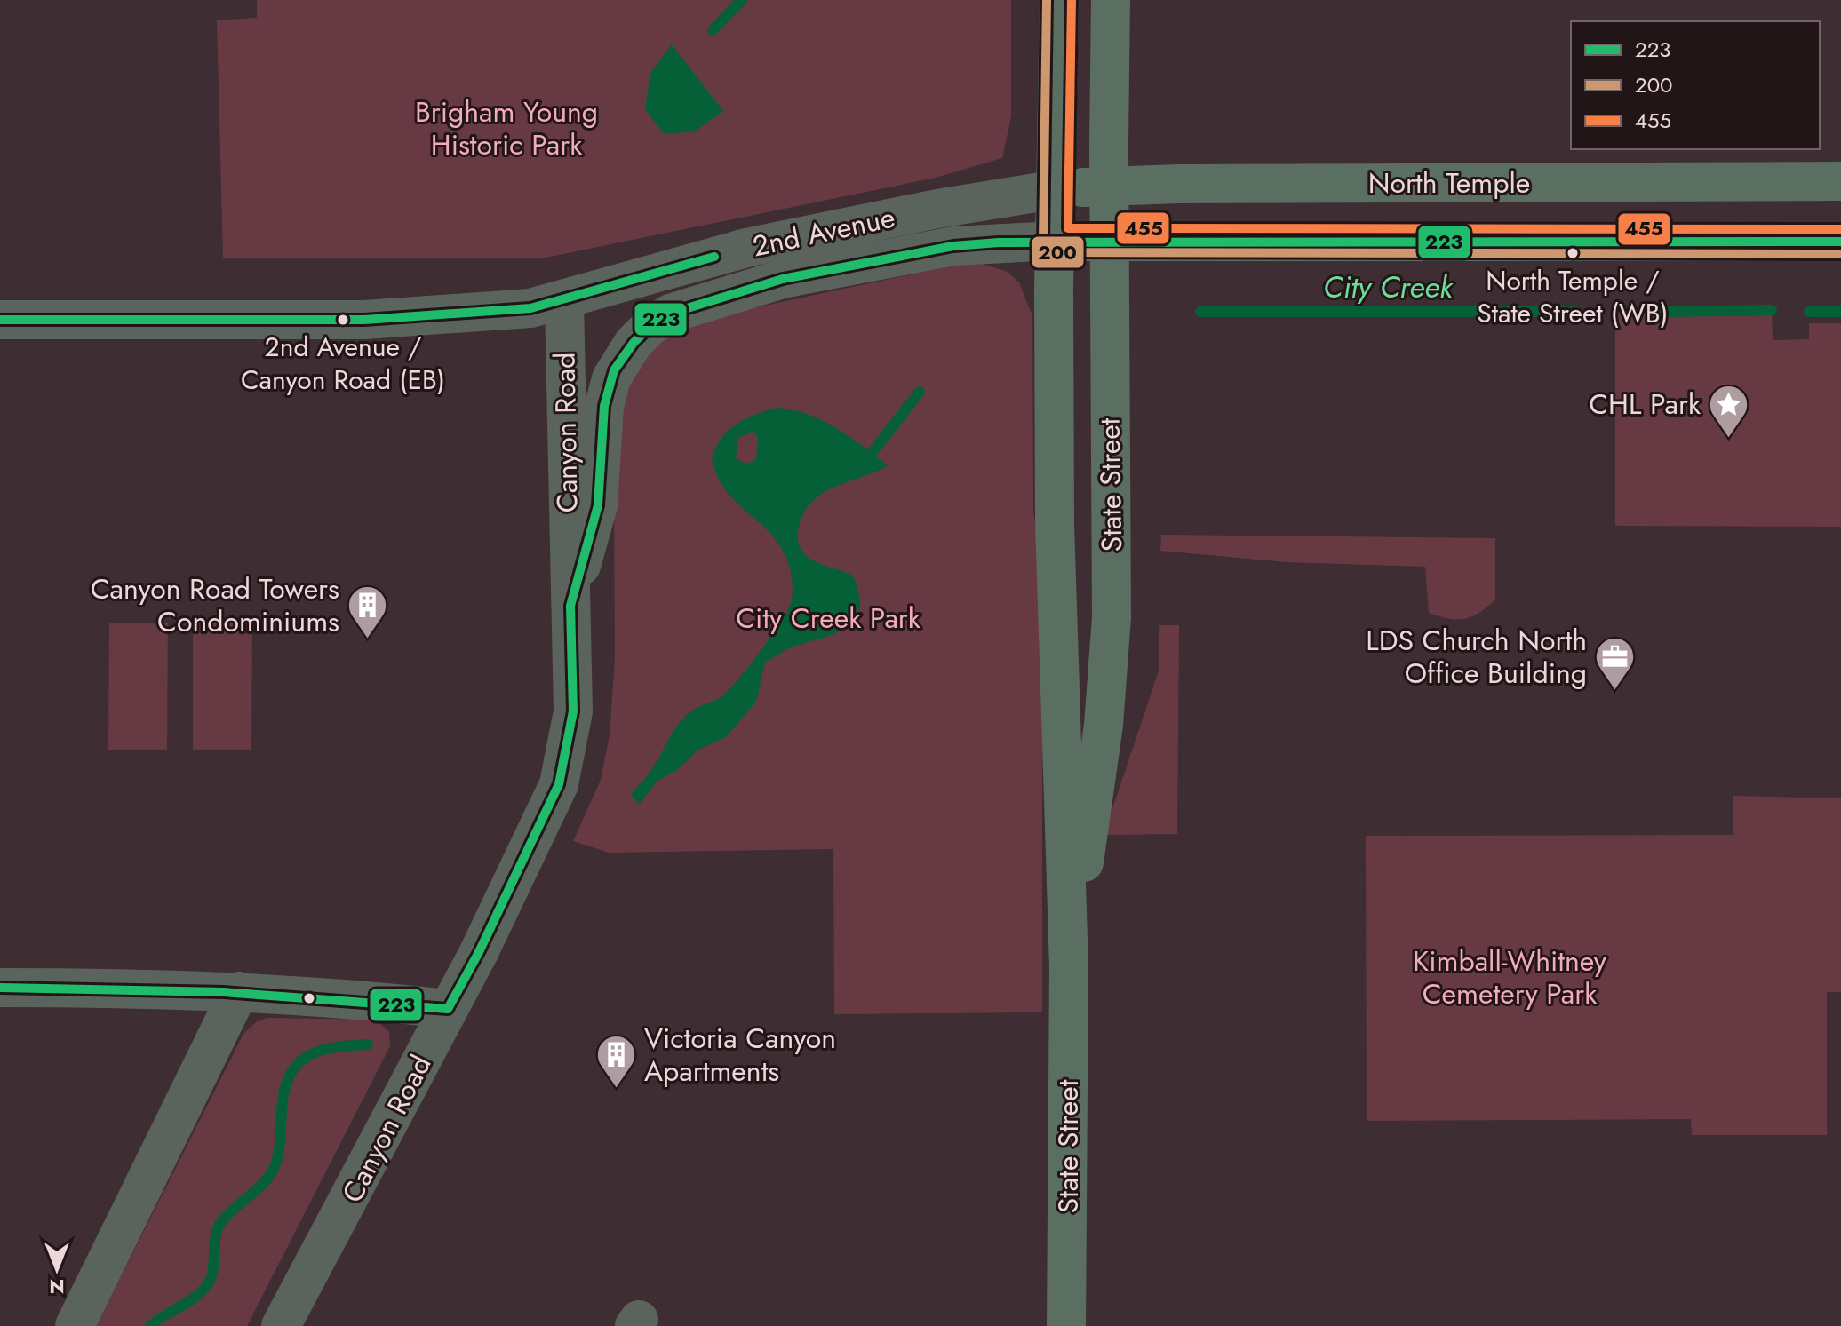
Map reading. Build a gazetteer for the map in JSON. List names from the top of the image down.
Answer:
{
  "streets": {
    "main road": ["North Temple", "State Street"],
    "street": ["2nd Avenue", "Canyon Road"]
  },
  "crossings": [
    ["North Temple", "2nd Avenue"],
    ["North Temple", "State Street"],
    ["2nd Avenue", "Canyon Road"],
    ["2nd Avenue", "State Street"]
  ],
  "water": ["City Creek"],
  "parks": ["Brigham Young Historic Park", "City Creek Park", "Kimball-Whitney Cemetery Park"],
  "places": {
    "other": ["North Temple / State Street (WB)", "2nd Avenue / Canyon Road (EB)"],
    "place": ["CHL Park"],
    "building": ["Canyon Road Towers Condominiums", "Victoria Canyon Apartments"],
    "office": ["LDS Church North Office Building"]
  },
  "lines": ["transit line 200", "transit line 455", "transit line 223"],
  "legend": ["223", "200", "455"],
  "north": "bottom"
}
